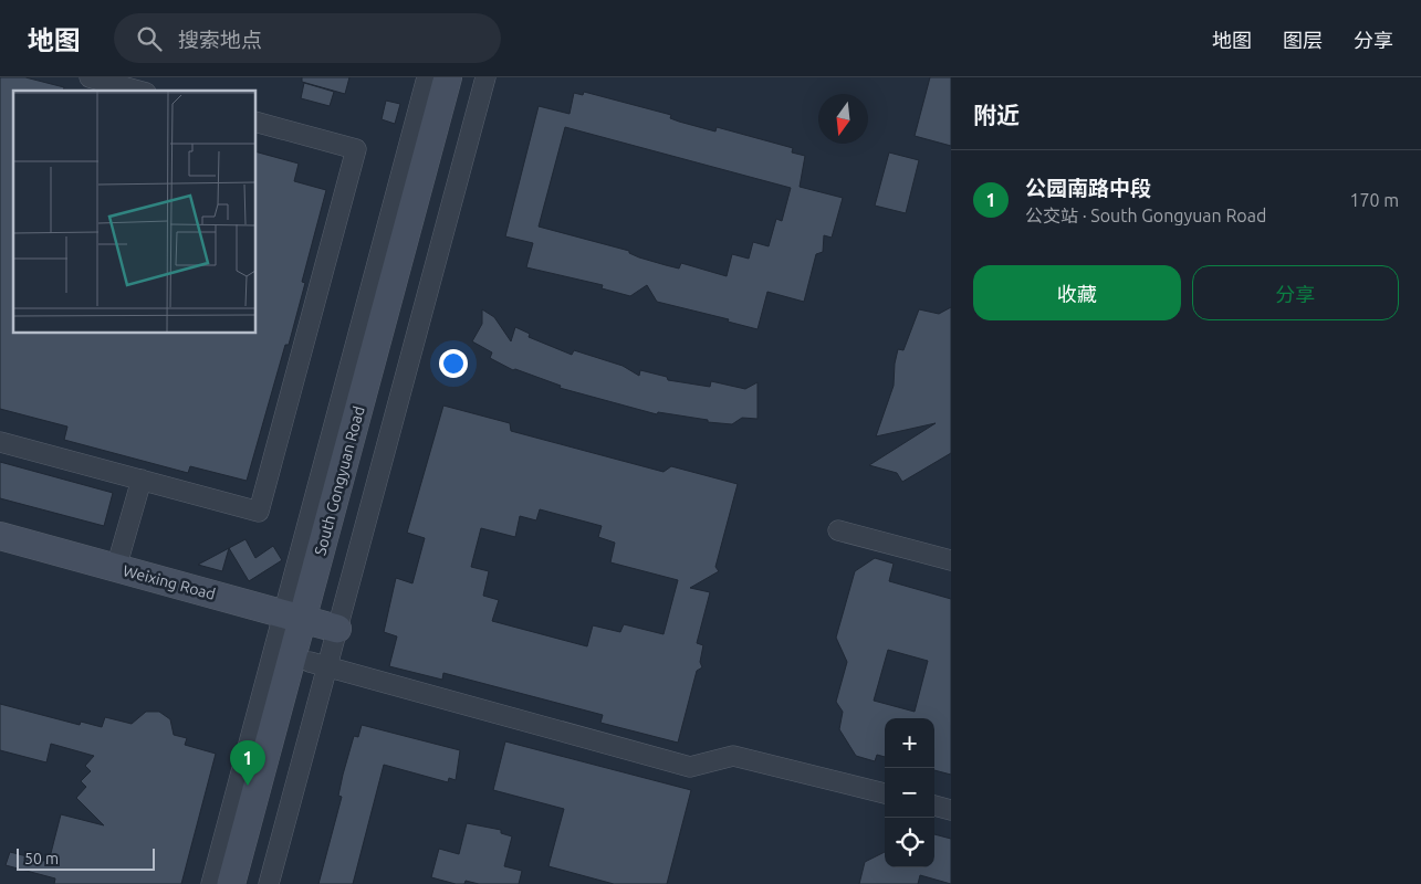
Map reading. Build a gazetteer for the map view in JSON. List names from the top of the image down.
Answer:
{
  "streets": {
    "main road": ["South Gongyuan Road", "Weixing Road"]
  },
  "crossings": [
    ["South Gongyuan Road", "Weixing Road"]
  ],
  "scale_bar": "50 m",
  "north": "bottom",
  "page": {
    "header": "地图",
    "search": "搜索地点",
    "nav": ["地图", "图层", "分享"],
    "heading": "附近",
    "list": [
      {
        "mark": "1",
        "name": "公园南路中段",
        "note": "公交站 · South Gongyuan Road",
        "value": "170 m"
      }
    ],
    "buttons": ["收藏", "分享"],
    "map_buttons": ["+", "−"],
    "pins": "1",
    "scale": "50 m"
  }
}
